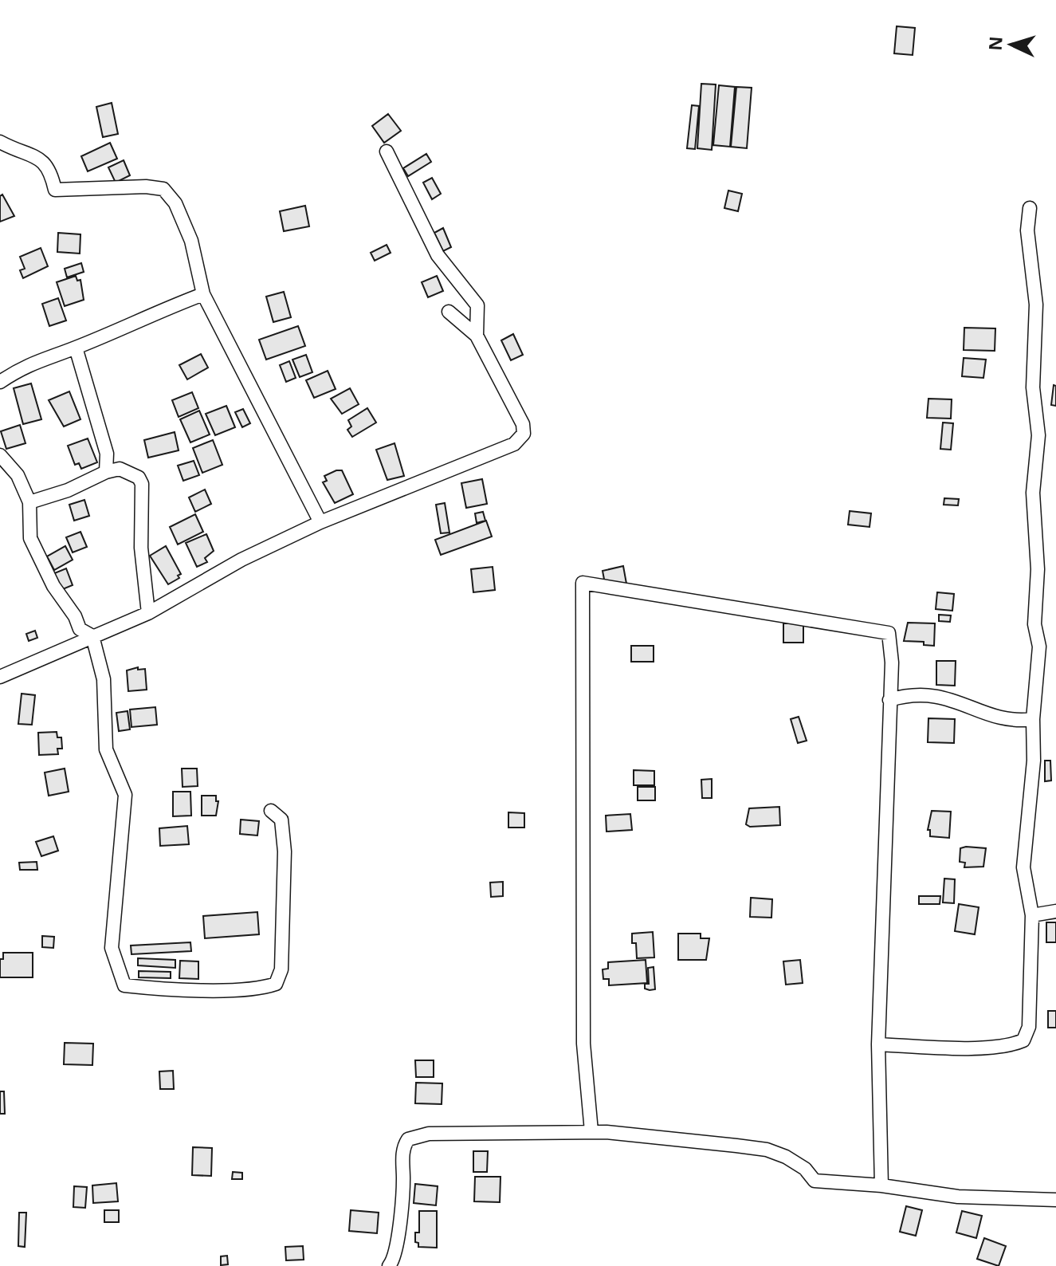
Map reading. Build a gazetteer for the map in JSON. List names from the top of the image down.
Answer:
{
  "north": "left"
}
